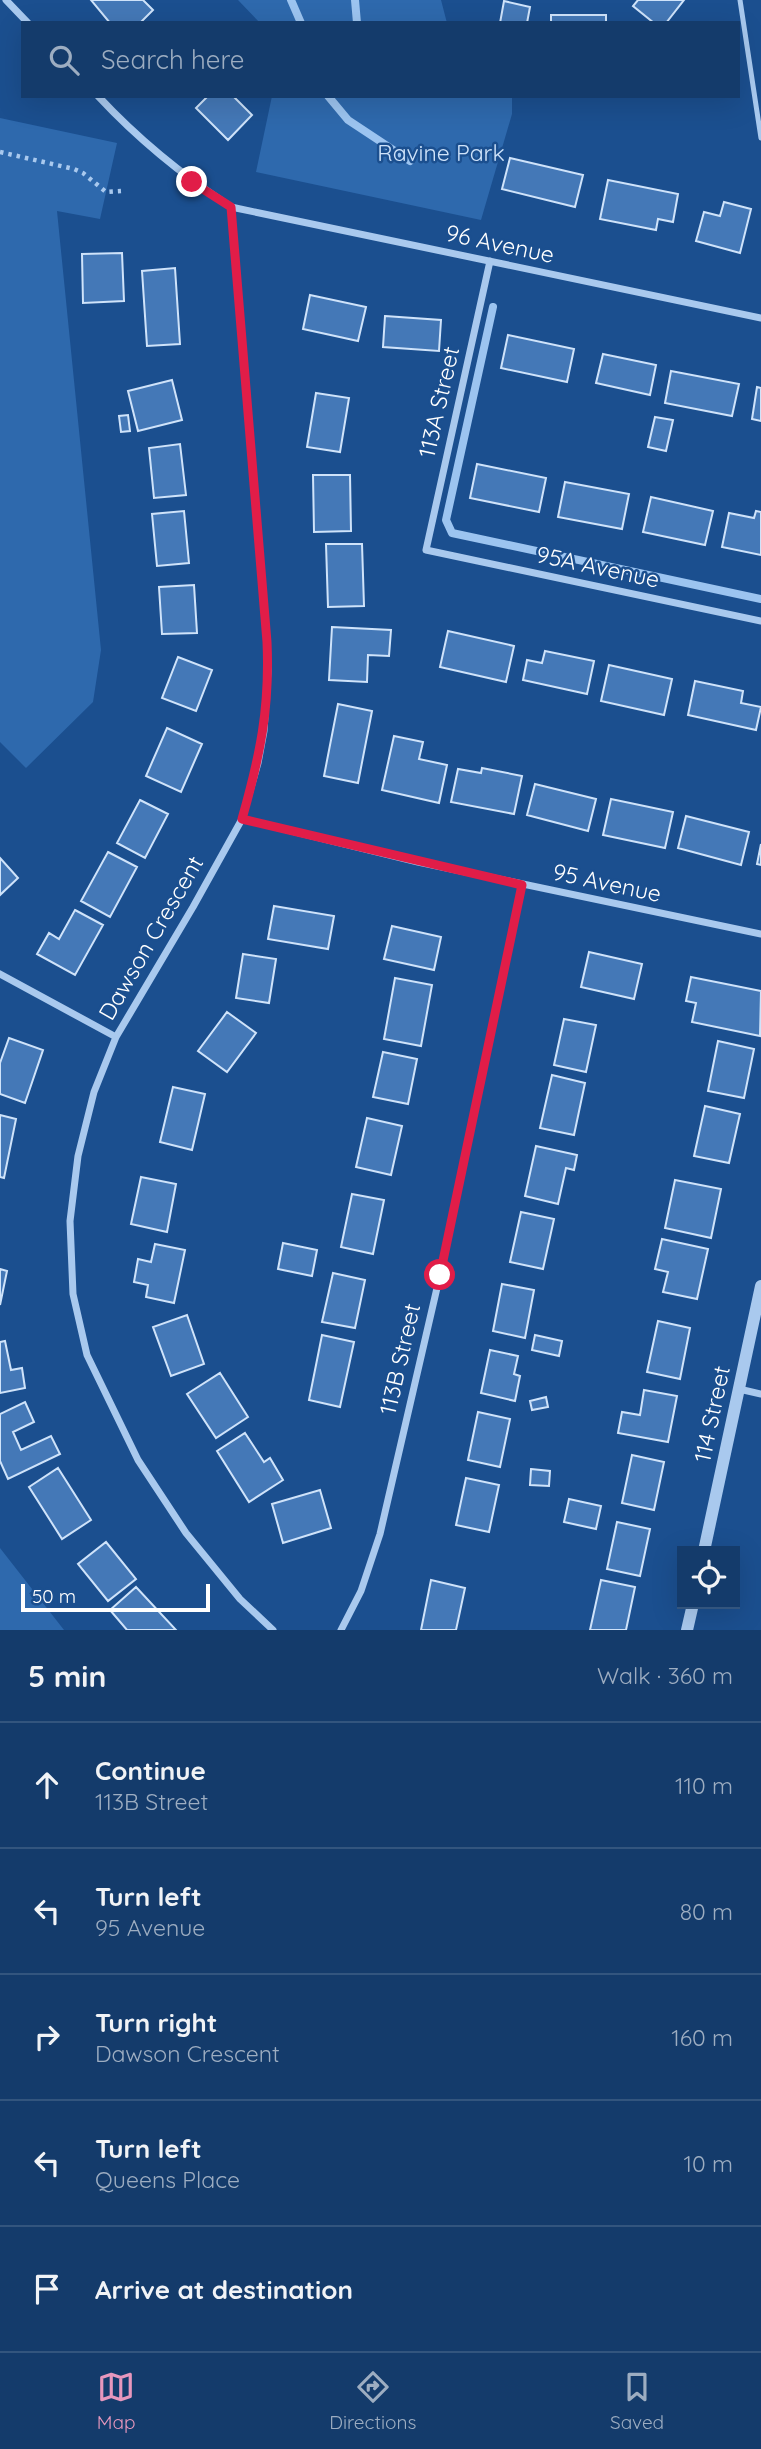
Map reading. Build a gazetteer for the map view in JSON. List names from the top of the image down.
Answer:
{
  "streets": {
    "street": [
      "96 Avenue",
      "113A Street",
      "95A Avenue",
      "95 Avenue",
      "Dawson Crescent",
      "113B Street",
      "114 Street"
    ]
  },
  "crossings": [
    ["96 Avenue", "113A Street"],
    ["96 Avenue", "Dawson Crescent"],
    ["113A Street", "95A Avenue"],
    ["95 Avenue", "Dawson Crescent"],
    ["95 Avenue", "113B Street"]
  ],
  "parks": ["Ravine Park"],
  "scale_bar": "50 m",
  "page": {
    "search": "Search here",
    "scale": "50 m",
    "heading": ["5 min", "Walk · 360 m"],
    "list": [
      ["Continue", "113B Street", "110 m"],
      ["Turn left", "95 Avenue", "80 m"],
      ["Turn right", "Dawson Crescent", "160 m"],
      ["Turn left", "Queens Place", "10 m"],
      "Arrive at destination"
    ],
    "nav": ["Map", "Directions", "Saved"]
  }
}
